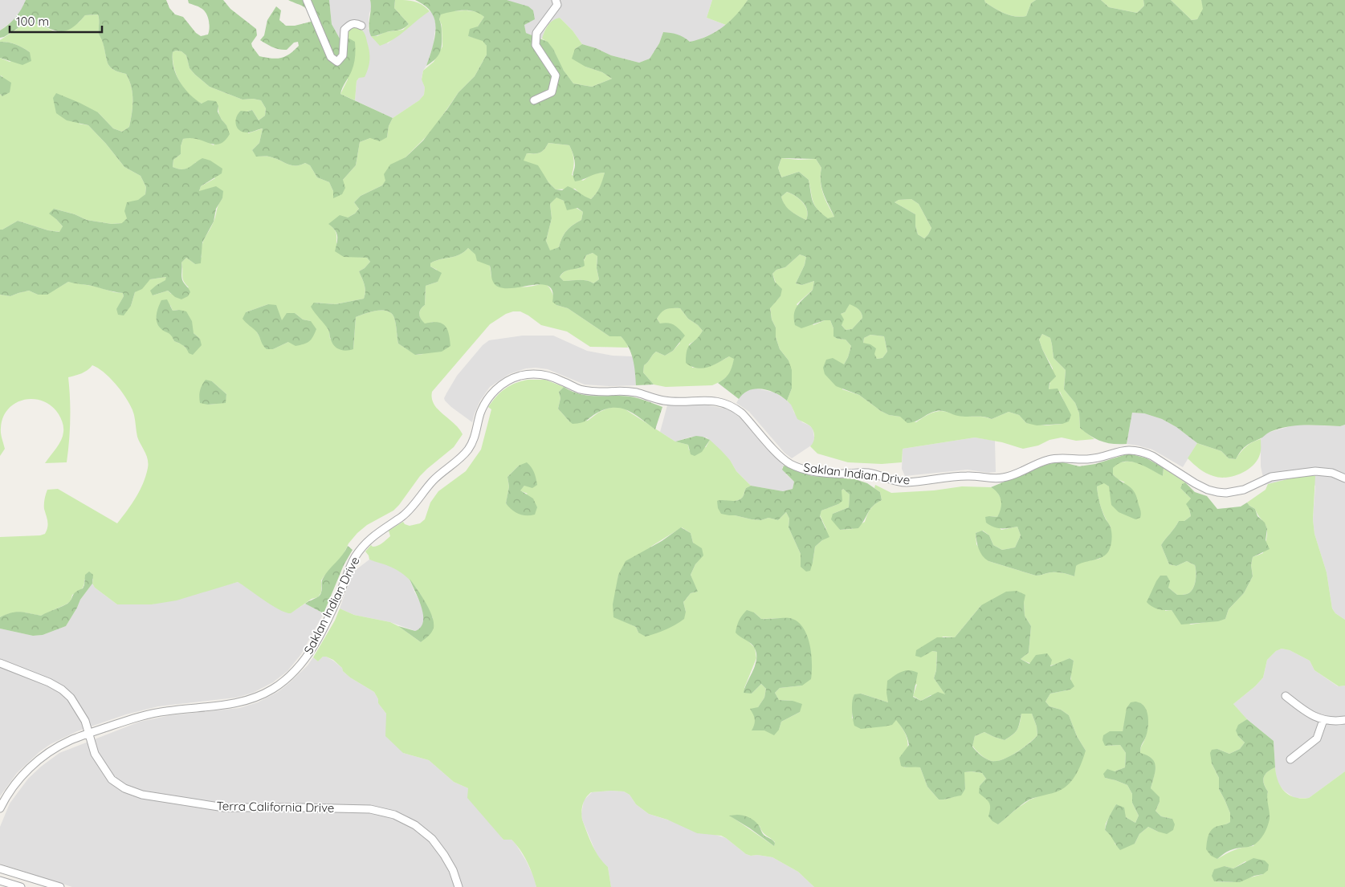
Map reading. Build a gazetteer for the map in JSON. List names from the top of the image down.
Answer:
{
  "streets": {
    "street": ["Saklan Indian Drive", "Terra California Drive"]
  },
  "crossings": [
    ["Saklan Indian Drive", "Terra California Drive"]
  ],
  "scale_bar": "100 m"
}
